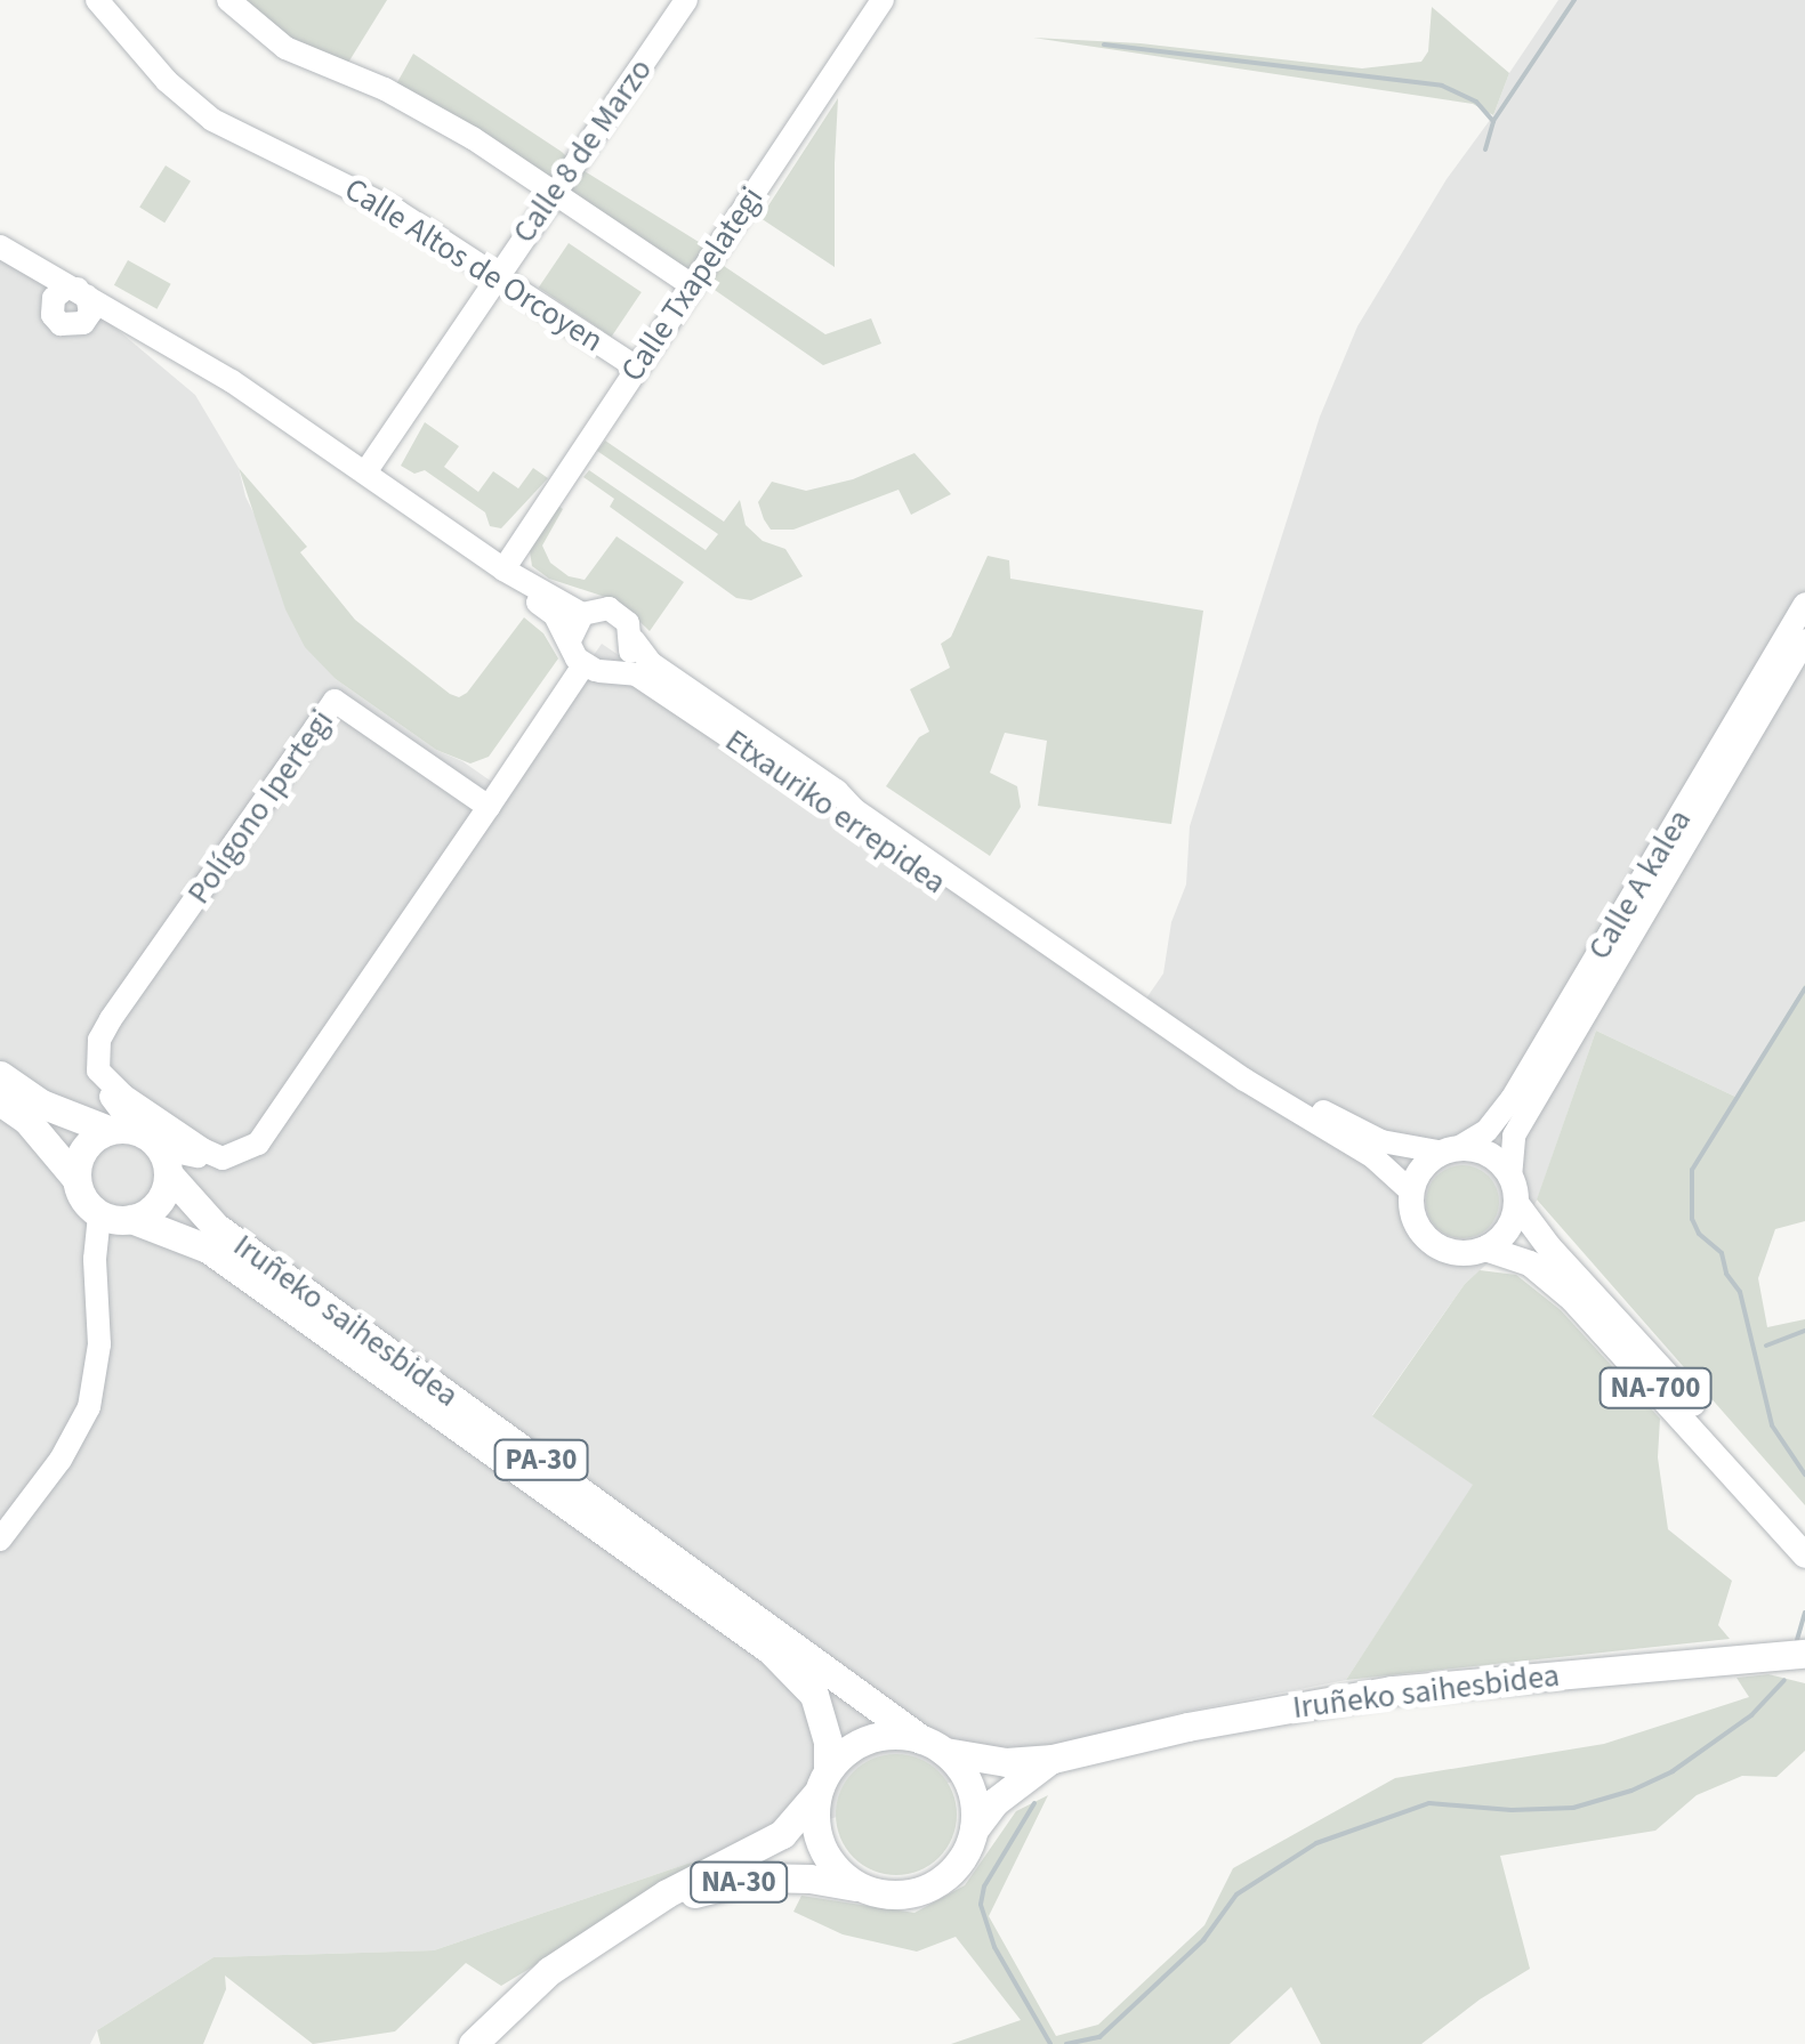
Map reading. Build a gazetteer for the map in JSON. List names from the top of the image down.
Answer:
{
  "streets": {
    "highway": ["Iruñeko saihesbidea", "PA-30", "NA-30"],
    "main road": ["NA-700"],
    "street": [
      "Calle 8 de Marzo",
      "Calle Altos de Orcoyen",
      "Calle Txapelategi",
      "Polígono Ipertegi",
      "Etxauriko errepidea",
      "Calle A kalea"
    ]
  },
  "crossings": [
    ["Calle 8 de Marzo", "Calle Altos de Orcoyen"],
    ["Calle Altos de Orcoyen", "Calle Txapelategi"],
    ["Etxauriko errepidea", "Calle A kalea"],
    ["Etxauriko errepidea", "NA-700"],
    ["Calle A kalea", "NA-700"],
    ["Iruñeko saihesbidea", "PA-30"],
    ["Iruñeko saihesbidea", "NA-30"],
    ["PA-30", "NA-30"]
  ]
}
